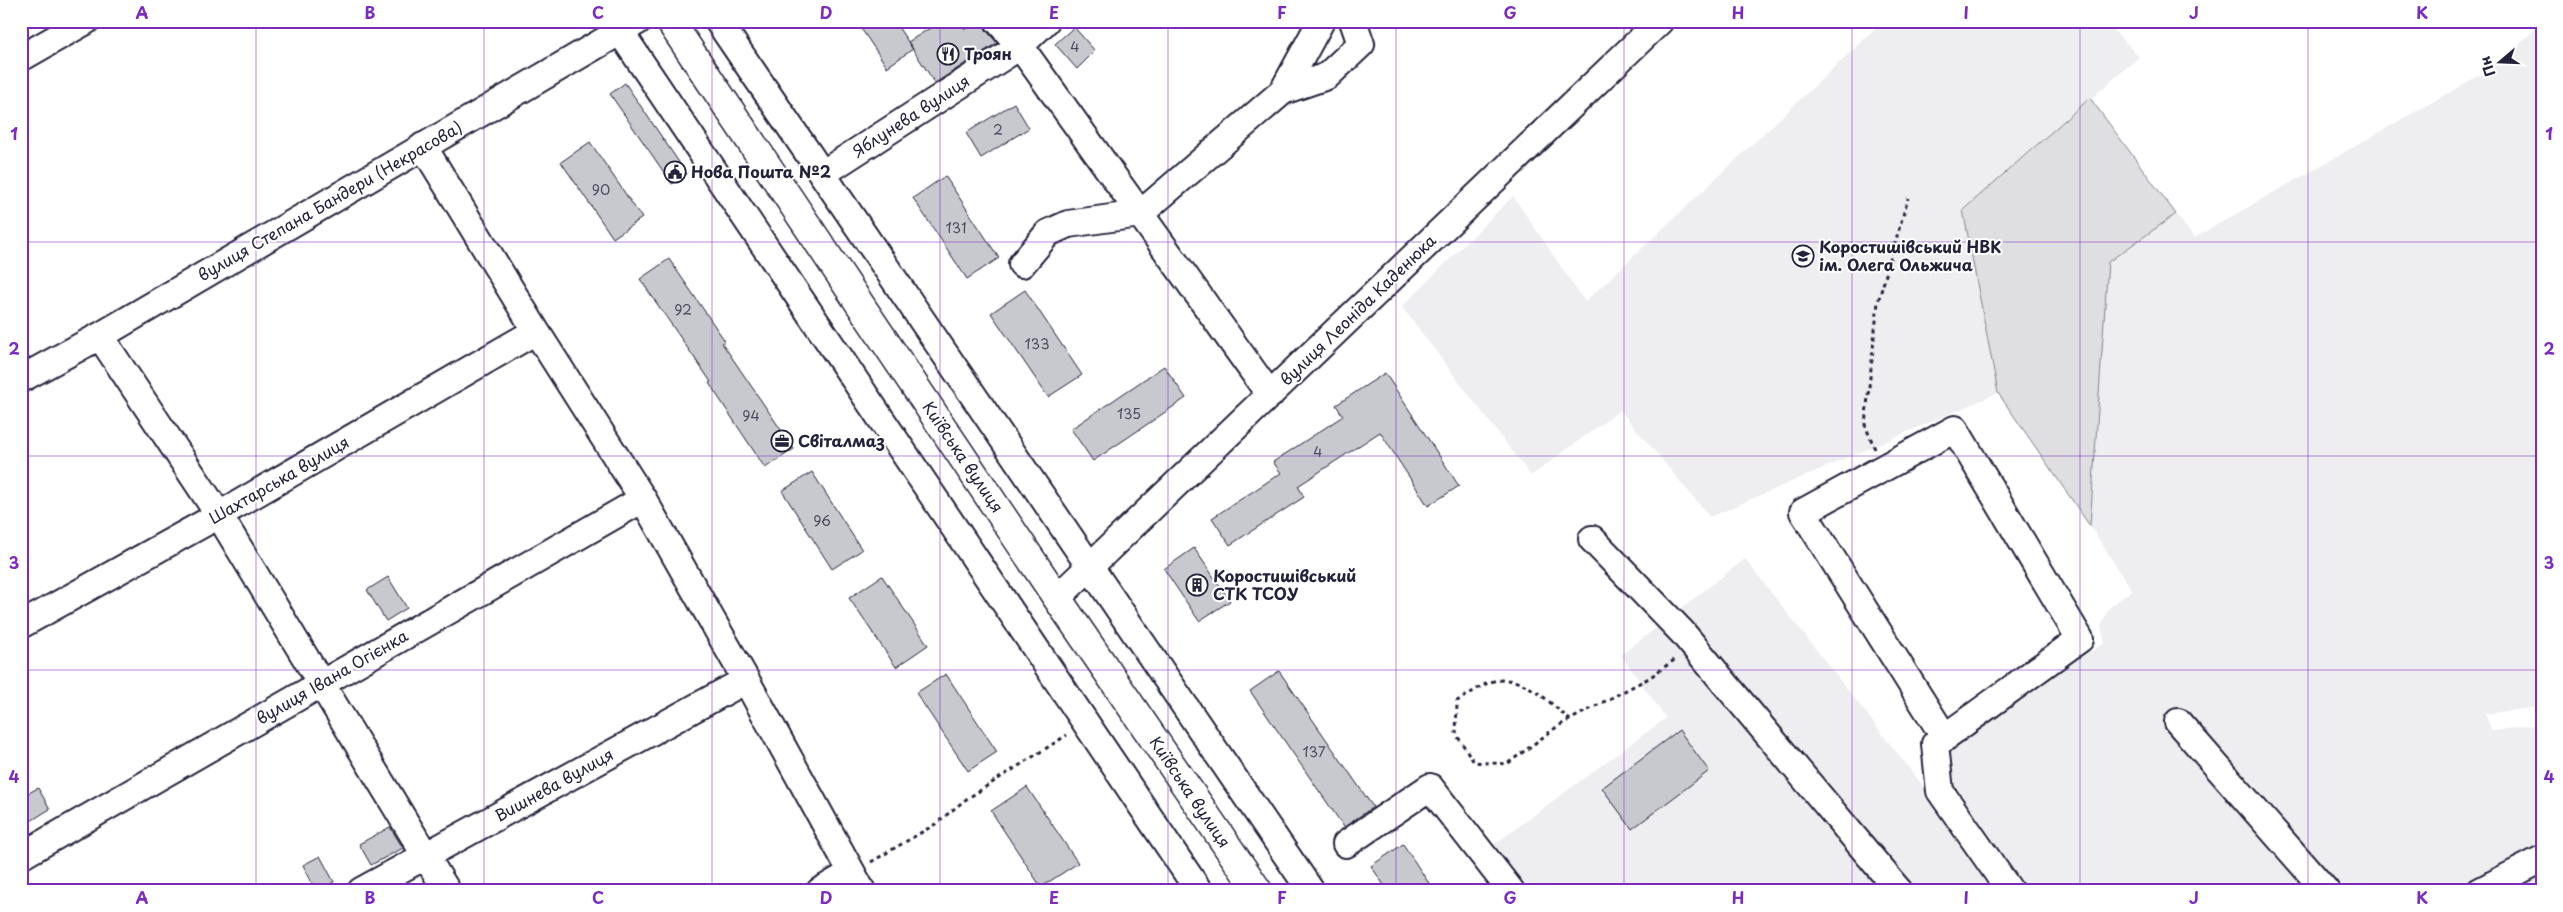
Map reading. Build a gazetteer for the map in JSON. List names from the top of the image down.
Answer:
{
  "streets": {
    "main road": ["Київська вулиця"],
    "street": [
      "Яблунева вулиця",
      "вулиця Степана Бандери (Некрасова)",
      "вулиця Леоніда Каденюка",
      "Шахтарська вулиця",
      "вулиця Івана Огієнка",
      "Вишнева вулиця"
    ]
  },
  "crossings": [
    ["вулиця Леоніда Каденюка", "Київська вулиця"]
  ],
  "places": {
    "restaurant": ["Троян"],
    "public building": ["Нова Пошта №2"],
    "school or university": ["Коростишівський НВК ім. Олега Ольжича"],
    "office": ["Світалмаз"],
    "building": ["Коростишівський СТК ТСОУ"]
  },
  "house_numbers": [
    "4",
    "2",
    "90",
    "131",
    "92",
    "133",
    "135",
    "94",
    "4",
    "96",
    "137"
  ],
  "north": "left",
  "grid": {
    "columns": [
      "A",
      "B",
      "C",
      "D",
      "E",
      "F",
      "G",
      "H",
      "I",
      "J",
      "K"
    ],
    "rows": [
      "1",
      "2",
      "3",
      "4"
    ]
  }
}
